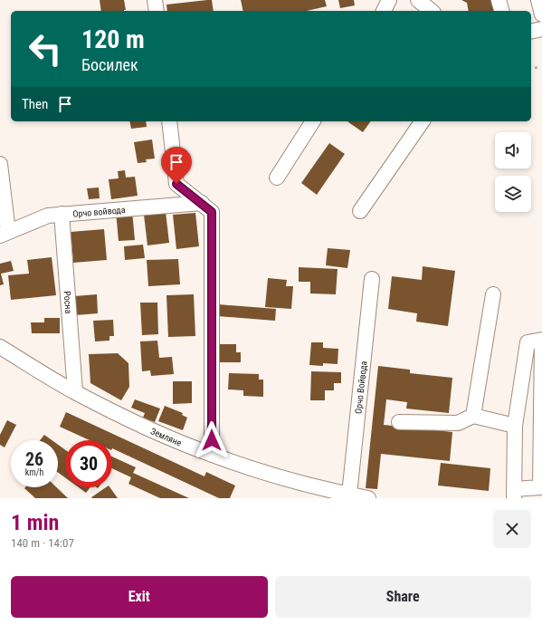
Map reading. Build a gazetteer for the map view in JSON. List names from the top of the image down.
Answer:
{
  "streets": {
    "street": [
      "Орчо войвода",
      "Росна",
      "Орчо Войвода",
      "Земляне"
    ]
  },
  "crossings": [
    ["Орчо войвода", "Росна"],
    ["Росна", "Земляне"],
    ["Орчо Войвода", "Земляне"]
  ],
  "page": {
    "turn": ["120 m", "Босилек"],
    "then": "Then",
    "speed": "26 km/h",
    "limit": "30",
    "heading": ["1 min", "140 m · 14:07"],
    "buttons": ["Exit", "Share"]
  }
}
